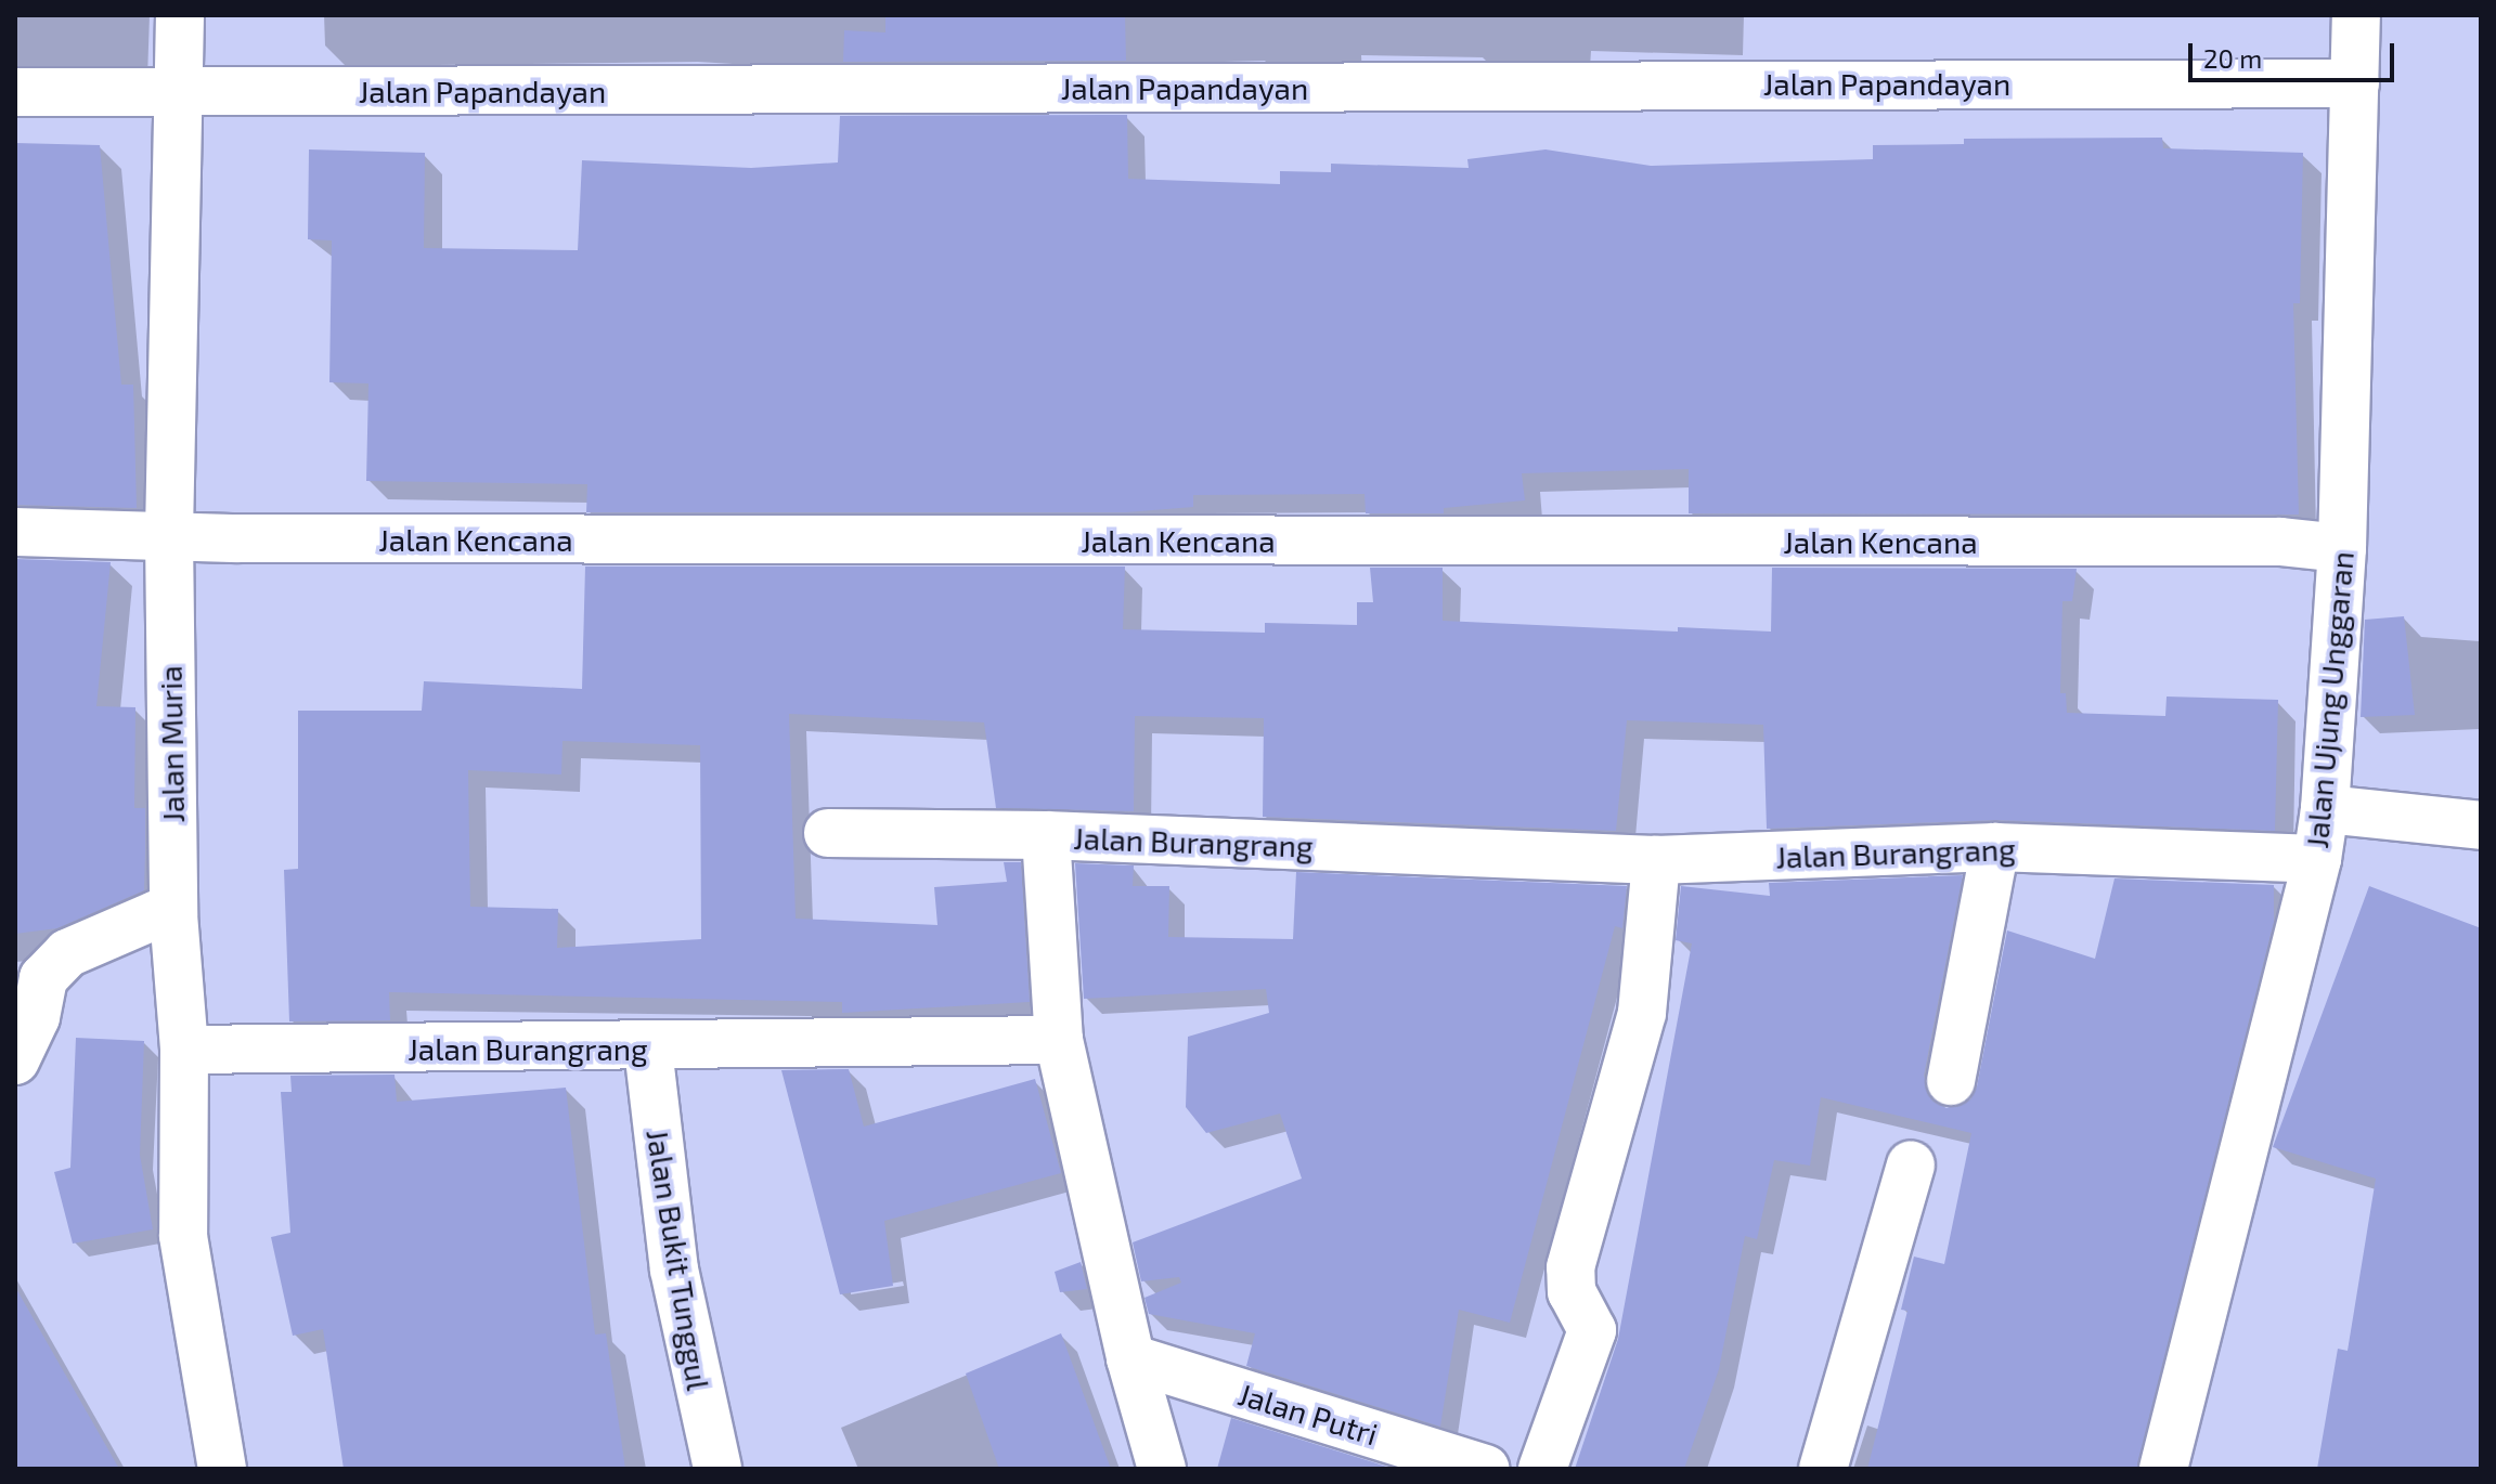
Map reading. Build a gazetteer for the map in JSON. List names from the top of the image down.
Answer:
{
  "streets": {
    "street": [
      "Jalan Papandayan",
      "Jalan Kencana",
      "Jalan Ujung Unggaran",
      "Jalan Muria",
      "Jalan Burangrang",
      "Jalan Bukit Tunggul",
      "Jalan Putri"
    ]
  },
  "crossings": [
    ["Jalan Papandayan", "Jalan Ujung Unggaran"],
    ["Jalan Papandayan", "Jalan Muria"],
    ["Jalan Kencana", "Jalan Ujung Unggaran"],
    ["Jalan Kencana", "Jalan Muria"],
    ["Jalan Ujung Unggaran", "Jalan Burangrang"],
    ["Jalan Muria", "Jalan Burangrang"],
    ["Jalan Burangrang", "Jalan Bukit Tunggul"]
  ],
  "scale_bar": "20 m"
}
